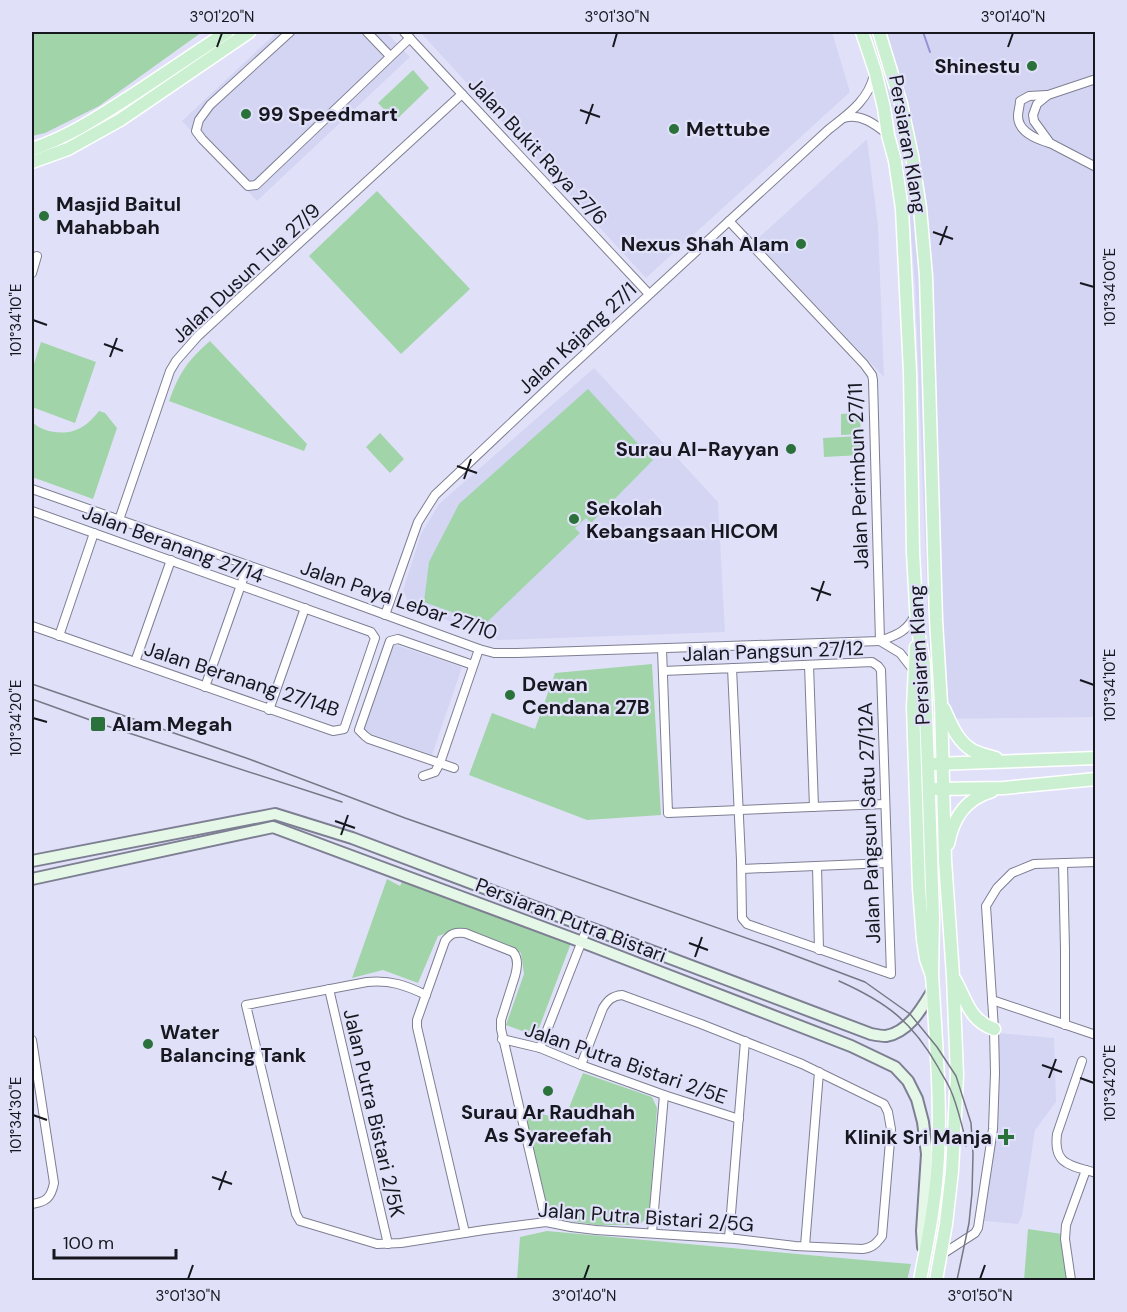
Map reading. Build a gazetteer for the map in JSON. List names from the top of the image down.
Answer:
{
  "streets": {
    "main road": ["Persiaran Klang", "Persiaran Putra Bistari"],
    "street": [
      "Jalan Bukit Raya 27/6",
      "Jalan Dusun Tua 27/9",
      "Jalan Kajang 27/1",
      "Jalan Perimbun 27/11",
      "Jalan Beranang 27/14",
      "Jalan Paya Lebar 27/10",
      "Jalan Pangsun 27/12",
      "Jalan Beranang 27/14B",
      "Jalan Pangsun Satu 27/12A",
      "Jalan Putra Bistari 2/5E",
      "Jalan Putra Bistari 2/5K",
      "Jalan Putra Bistari 2/5G"
    ]
  },
  "crossings": [
    ["Persiaran Klang", "Jalan Kajang 27/1"],
    ["Persiaran Klang", "Jalan Paya Lebar 27/10"],
    ["Persiaran Klang", "Persiaran Putra Bistari"],
    ["Jalan Bukit Raya 27/6", "Jalan Dusun Tua 27/9"],
    ["Jalan Bukit Raya 27/6", "Jalan Kajang 27/1"],
    ["Jalan Dusun Tua 27/9", "Jalan Paya Lebar 27/10"],
    ["Jalan Kajang 27/1", "Jalan Perimbun 27/11"],
    ["Jalan Kajang 27/1", "Jalan Paya Lebar 27/10"],
    ["Jalan Perimbun 27/11", "Jalan Paya Lebar 27/10"],
    ["Jalan Beranang 27/14", "Jalan Beranang 27/14B"],
    ["Jalan Pangsun 27/12", "Jalan Pangsun Satu 27/12A"],
    ["Jalan Putra Bistari 2/5K", "Jalan Putra Bistari 2/5G"]
  ],
  "places": {
    "other": [
      "Shinestu",
      "99 Speedmart",
      "Mettube",
      "Masjid Baitul Mahabbah",
      "Nexus Shah Alam",
      "Surau Al-Rayyan",
      "Sekolah Kebangsaan HICOM",
      "Dewan Cendana 27B",
      "Water Balancing Tank",
      "Surau Ar Raudhah As Syareefah"
    ],
    "transit": ["Alam Megah"],
    "health": ["Klinik Sri Manja"]
  },
  "scale_bar": "100 m",
  "coordinates": [
    "3°01'20\"N",
    "3°01'30\"N",
    "3°01'40\"N",
    "101°34'00\"E",
    "101°34'10\"E",
    "101°34'20\"E",
    "101°34'30\"E",
    "3°01'50\"N"
  ]
}
